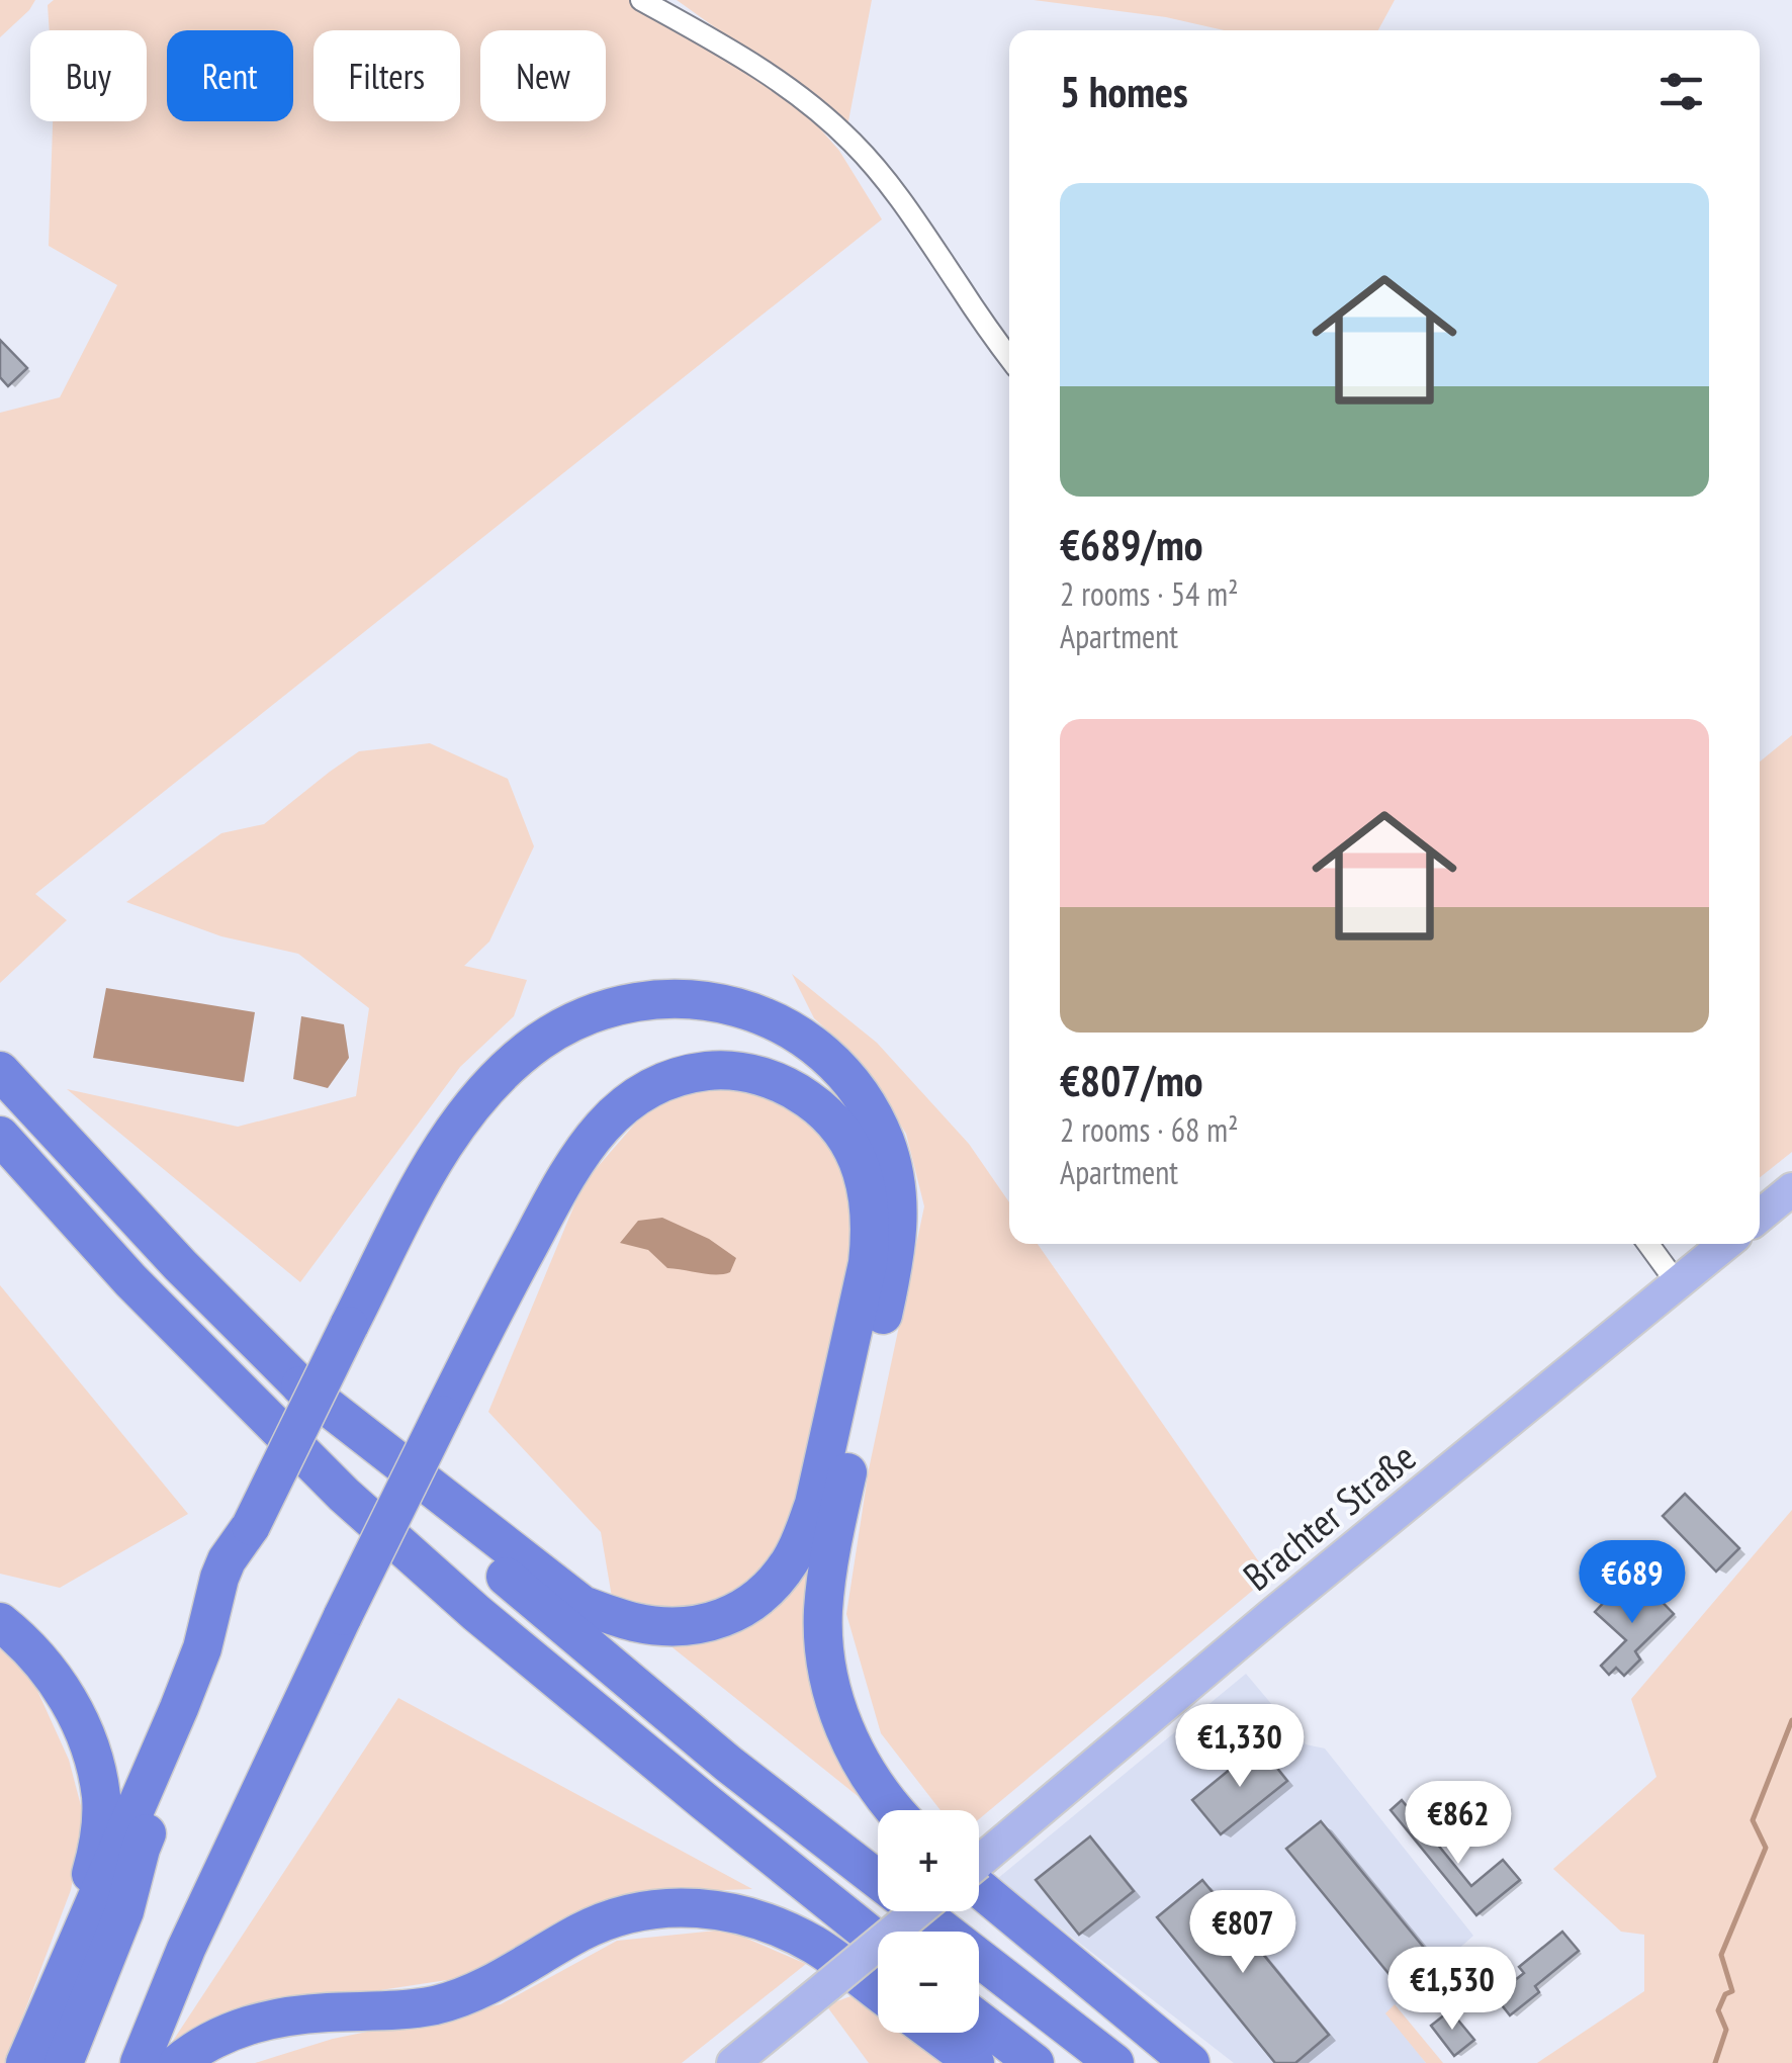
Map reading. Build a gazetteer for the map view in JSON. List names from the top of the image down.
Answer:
{
  "streets": {
    "main road": ["Brachter Straße"]
  },
  "page": {
    "chip": [
      "Buy",
      "Rent",
      "Filters",
      "New"
    ],
    "heading": "5 homes",
    "list": [
      {
        "name": "€689/mo",
        "note": "2 rooms · 54 m² · Apartment"
      },
      {
        "name": "€807/mo",
        "note": "2 rooms · 68 m² · Apartment"
      }
    ],
    "price": [
      "€689",
      "€1,330",
      "€862",
      "€807",
      "€1,530"
    ],
    "map_buttons": ["+", "−"]
  }
}
